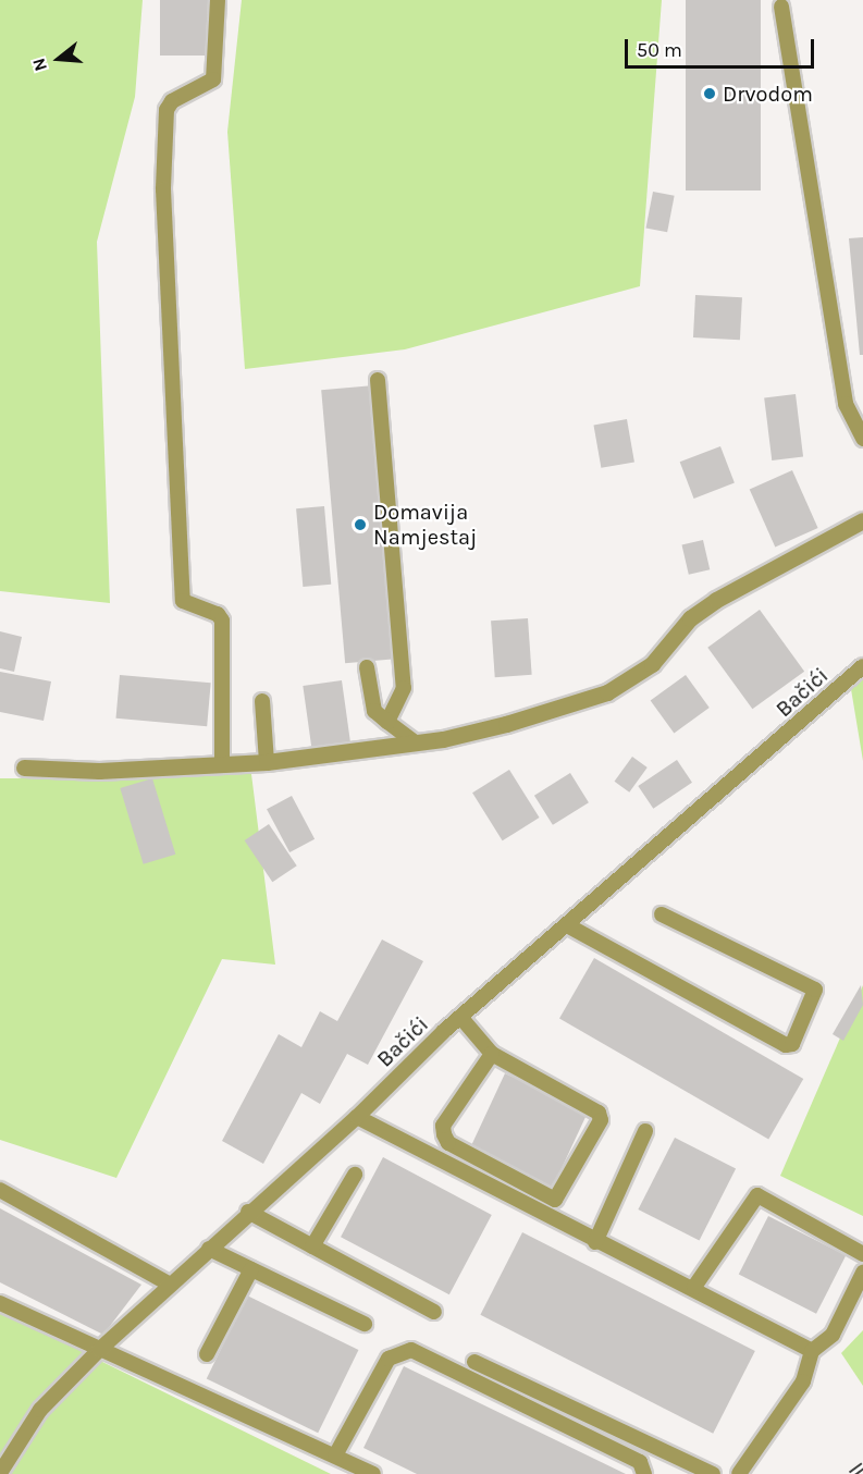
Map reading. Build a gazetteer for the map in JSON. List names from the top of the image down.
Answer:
{
  "streets": {
    "lane": ["Bačići"]
  },
  "places": ["Drvodom", "Domavija Namjestaj"],
  "scale_bar": "50 m",
  "north": "left"
}
